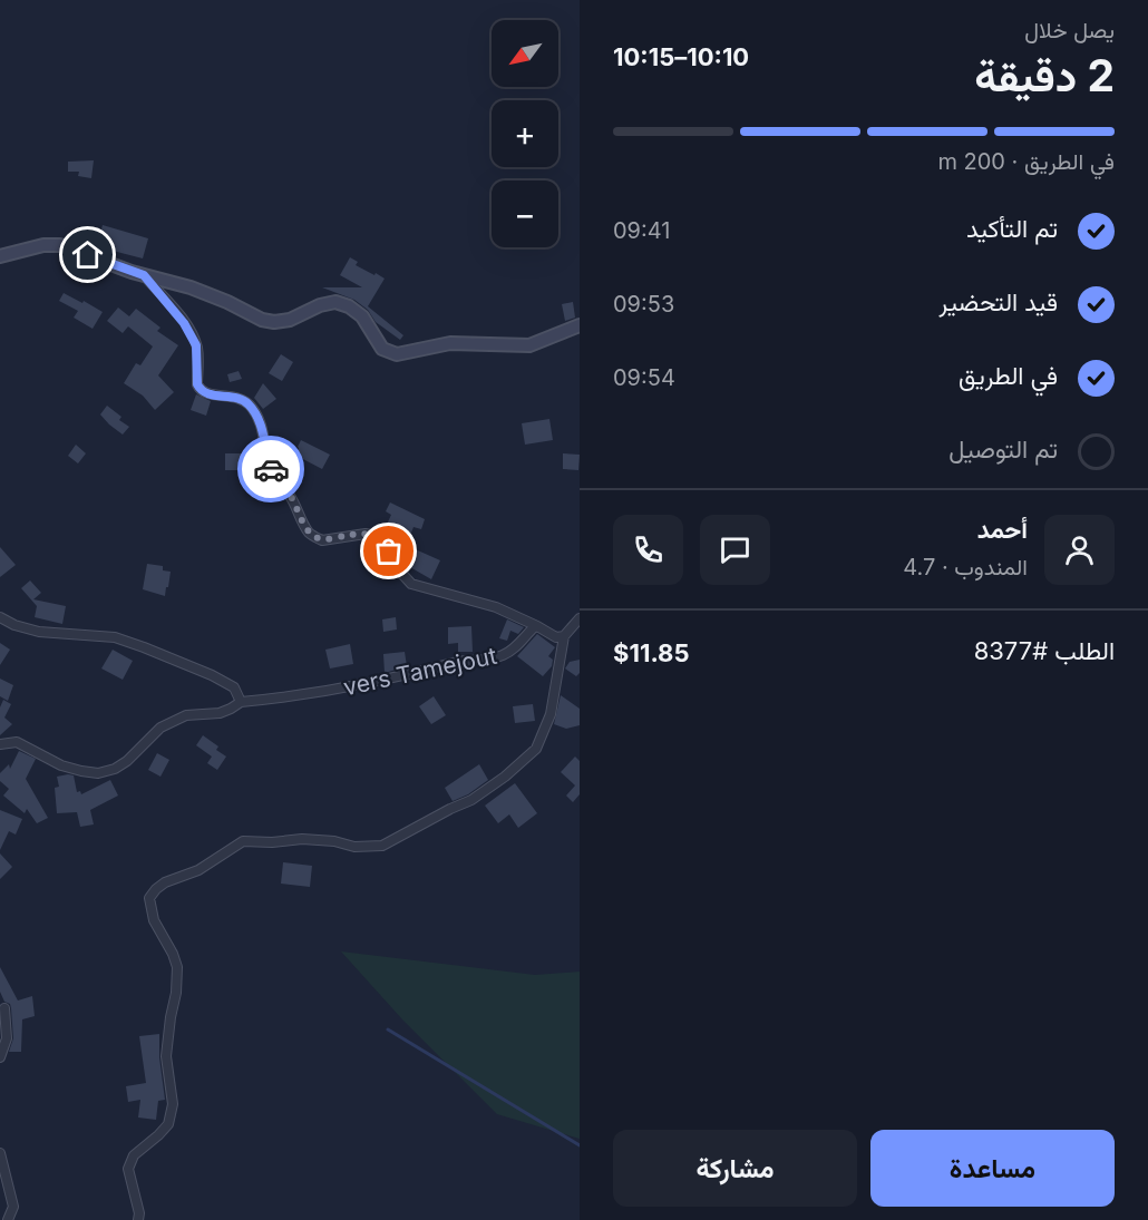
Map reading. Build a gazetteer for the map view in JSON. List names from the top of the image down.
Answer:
{
  "streets": {
    "street": ["vers Tamejout"]
  },
  "north": "bottom left",
  "page": {
    "heading": ["2 دقيقة", "يصل خلال", "10:10–10:15"],
    "panel": [
      "أحمد",
      "المندوب · 4.7",
      "الطلب #8377",
      "$11.85"
    ],
    "map_buttons": ["+", "−"],
    "bar": "في الطريق · 200 m",
    "list": [
      ["تم التأكيد", "09:41"],
      ["قيد التحضير", "09:53"],
      ["في الطريق", "09:54"],
      "تم التوصيل"
    ],
    "buttons": ["مساعدة", "مشاركة"]
  }
}
